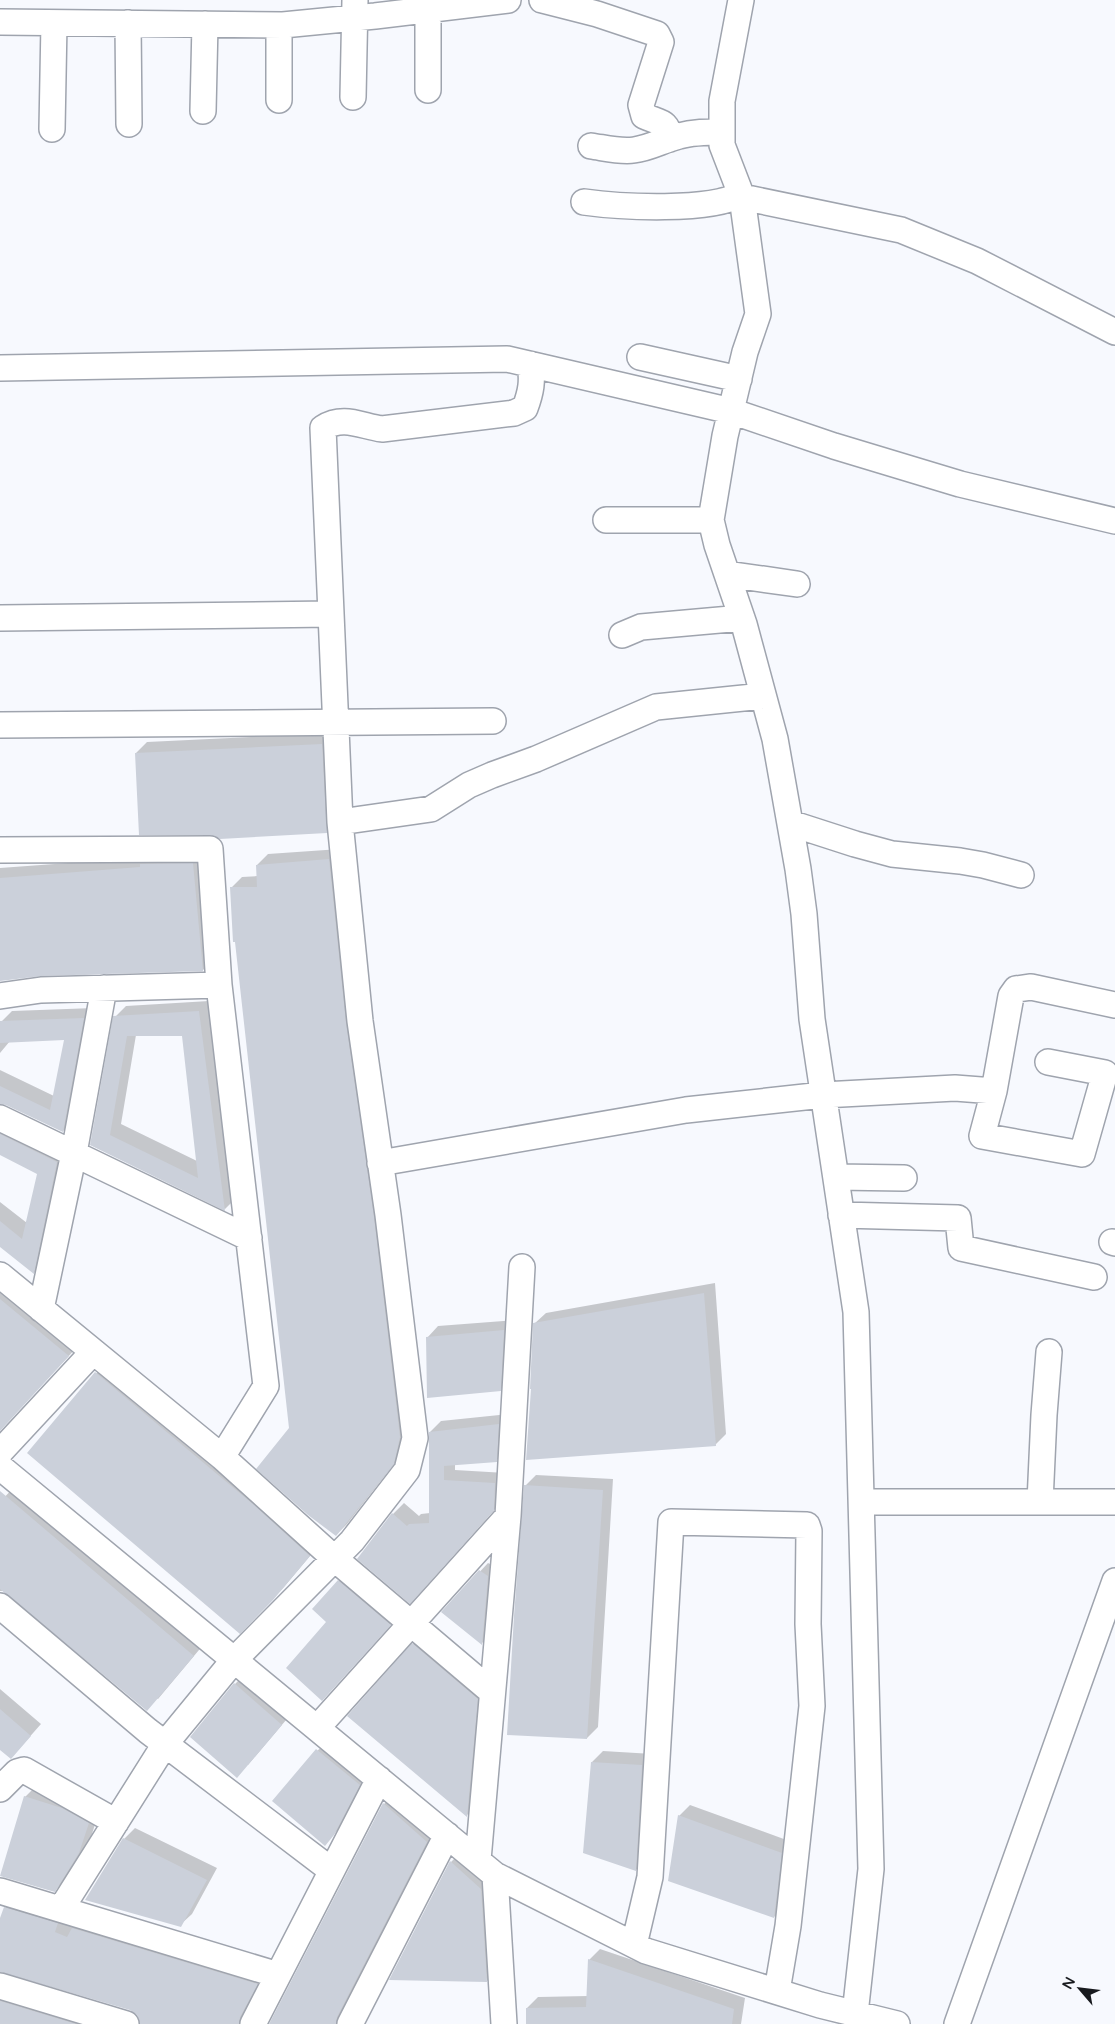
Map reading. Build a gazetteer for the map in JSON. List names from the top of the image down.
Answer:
{
  "north": "top left"
}
